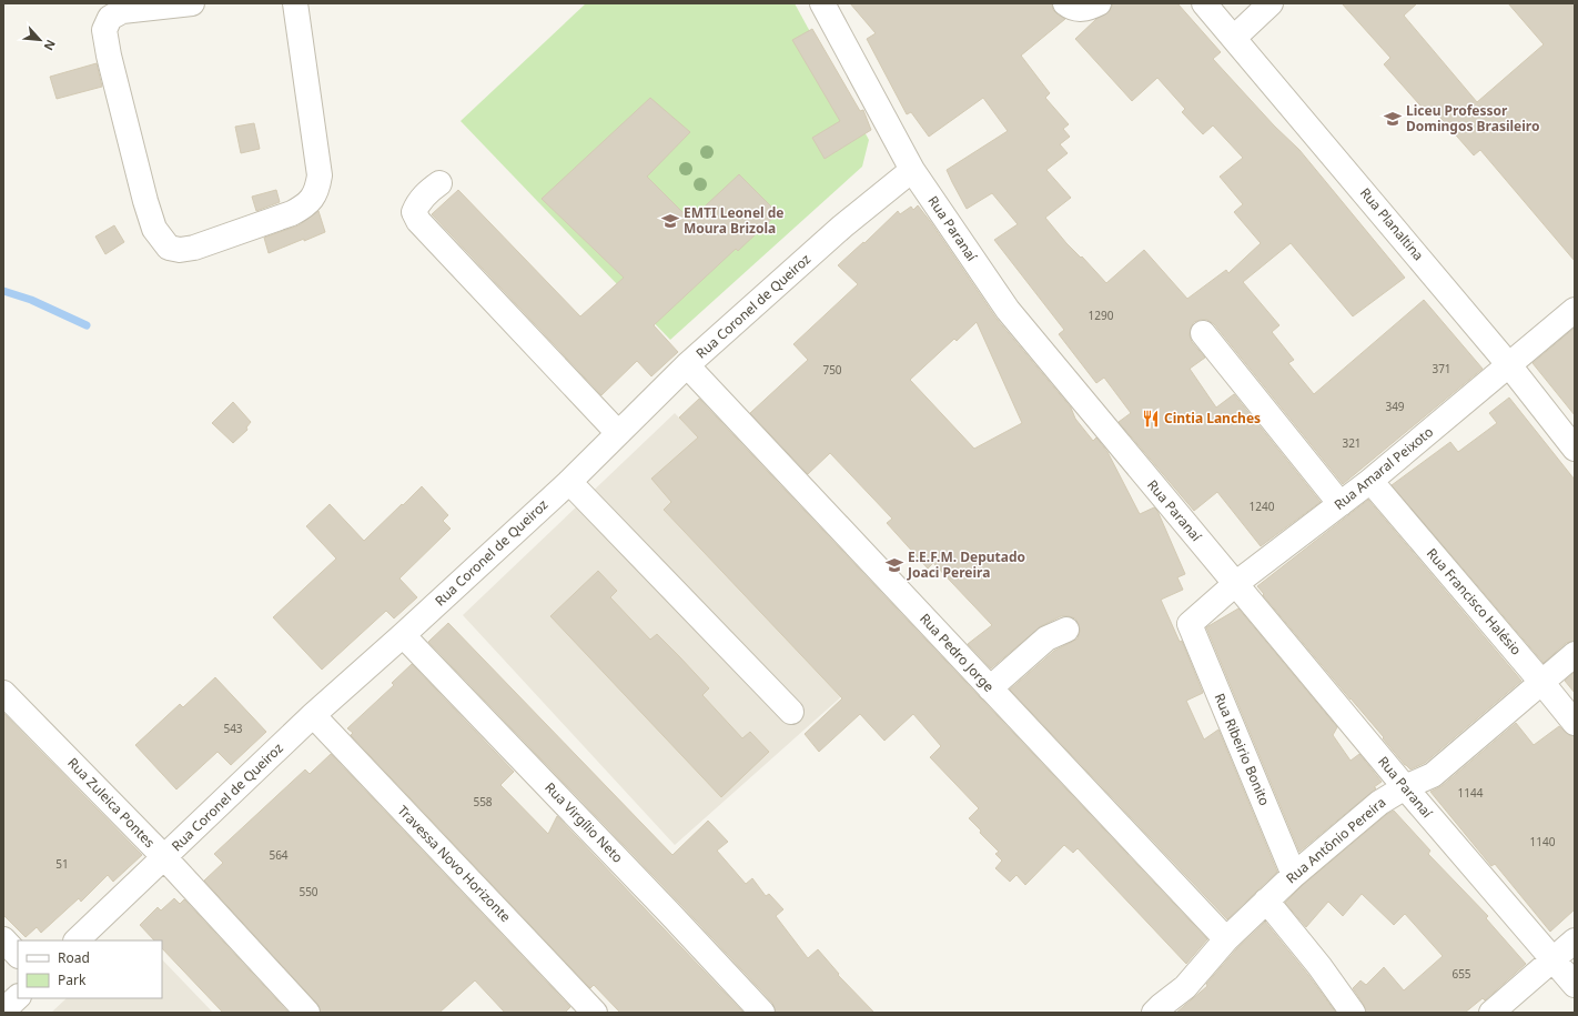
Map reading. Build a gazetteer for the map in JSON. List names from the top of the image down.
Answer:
{
  "streets": {
    "street": [
      "Rua Planaltina",
      "Rua Paranaí",
      "Rua Coronel de Queiroz",
      "Rua Amaral Peixoto",
      "Rua Francisco Halésio",
      "Rua Pedro Jorge",
      "Rua Ribeirio Bonito",
      "Rua Zuleica Pontes",
      "Rua Virgílio Neto",
      "Rua Antônio Pereira",
      "Travessa Novo Horizonte"
    ]
  },
  "crossings": [
    ["Rua Planaltina", "Rua Amaral Peixoto"],
    ["Rua Paranaí", "Rua Coronel de Queiroz"],
    ["Rua Paranaí", "Rua Amaral Peixoto"],
    ["Rua Paranaí", "Rua Antônio Pereira"],
    ["Rua Coronel de Queiroz", "Rua Pedro Jorge"],
    ["Rua Coronel de Queiroz", "Rua Zuleica Pontes"],
    ["Rua Coronel de Queiroz", "Rua Virgílio Neto"],
    ["Rua Coronel de Queiroz", "Travessa Novo Horizonte"],
    ["Rua Amaral Peixoto", "Rua Francisco Halésio"],
    ["Rua Amaral Peixoto", "Rua Ribeirio Bonito"],
    ["Rua Francisco Halésio", "Rua Antônio Pereira"],
    ["Rua Pedro Jorge", "Rua Antônio Pereira"],
    ["Rua Ribeirio Bonito", "Rua Antônio Pereira"]
  ],
  "places": {
    "school or university": ["Liceu Professor Domingos Brasileiro", "EMTI Leonel de Moura Brizola", "E.E.F.M. Deputado Joaci Pereira"],
    "restaurant": ["Cintia Lanches"]
  },
  "house_numbers": [
    "1290",
    "371",
    "750",
    "349",
    "321",
    "1240",
    "543",
    "1144",
    "558",
    "1140",
    "564",
    "51",
    "550",
    "655"
  ],
  "legend": ["Road", "Park"],
  "north": "bottom right"
}
